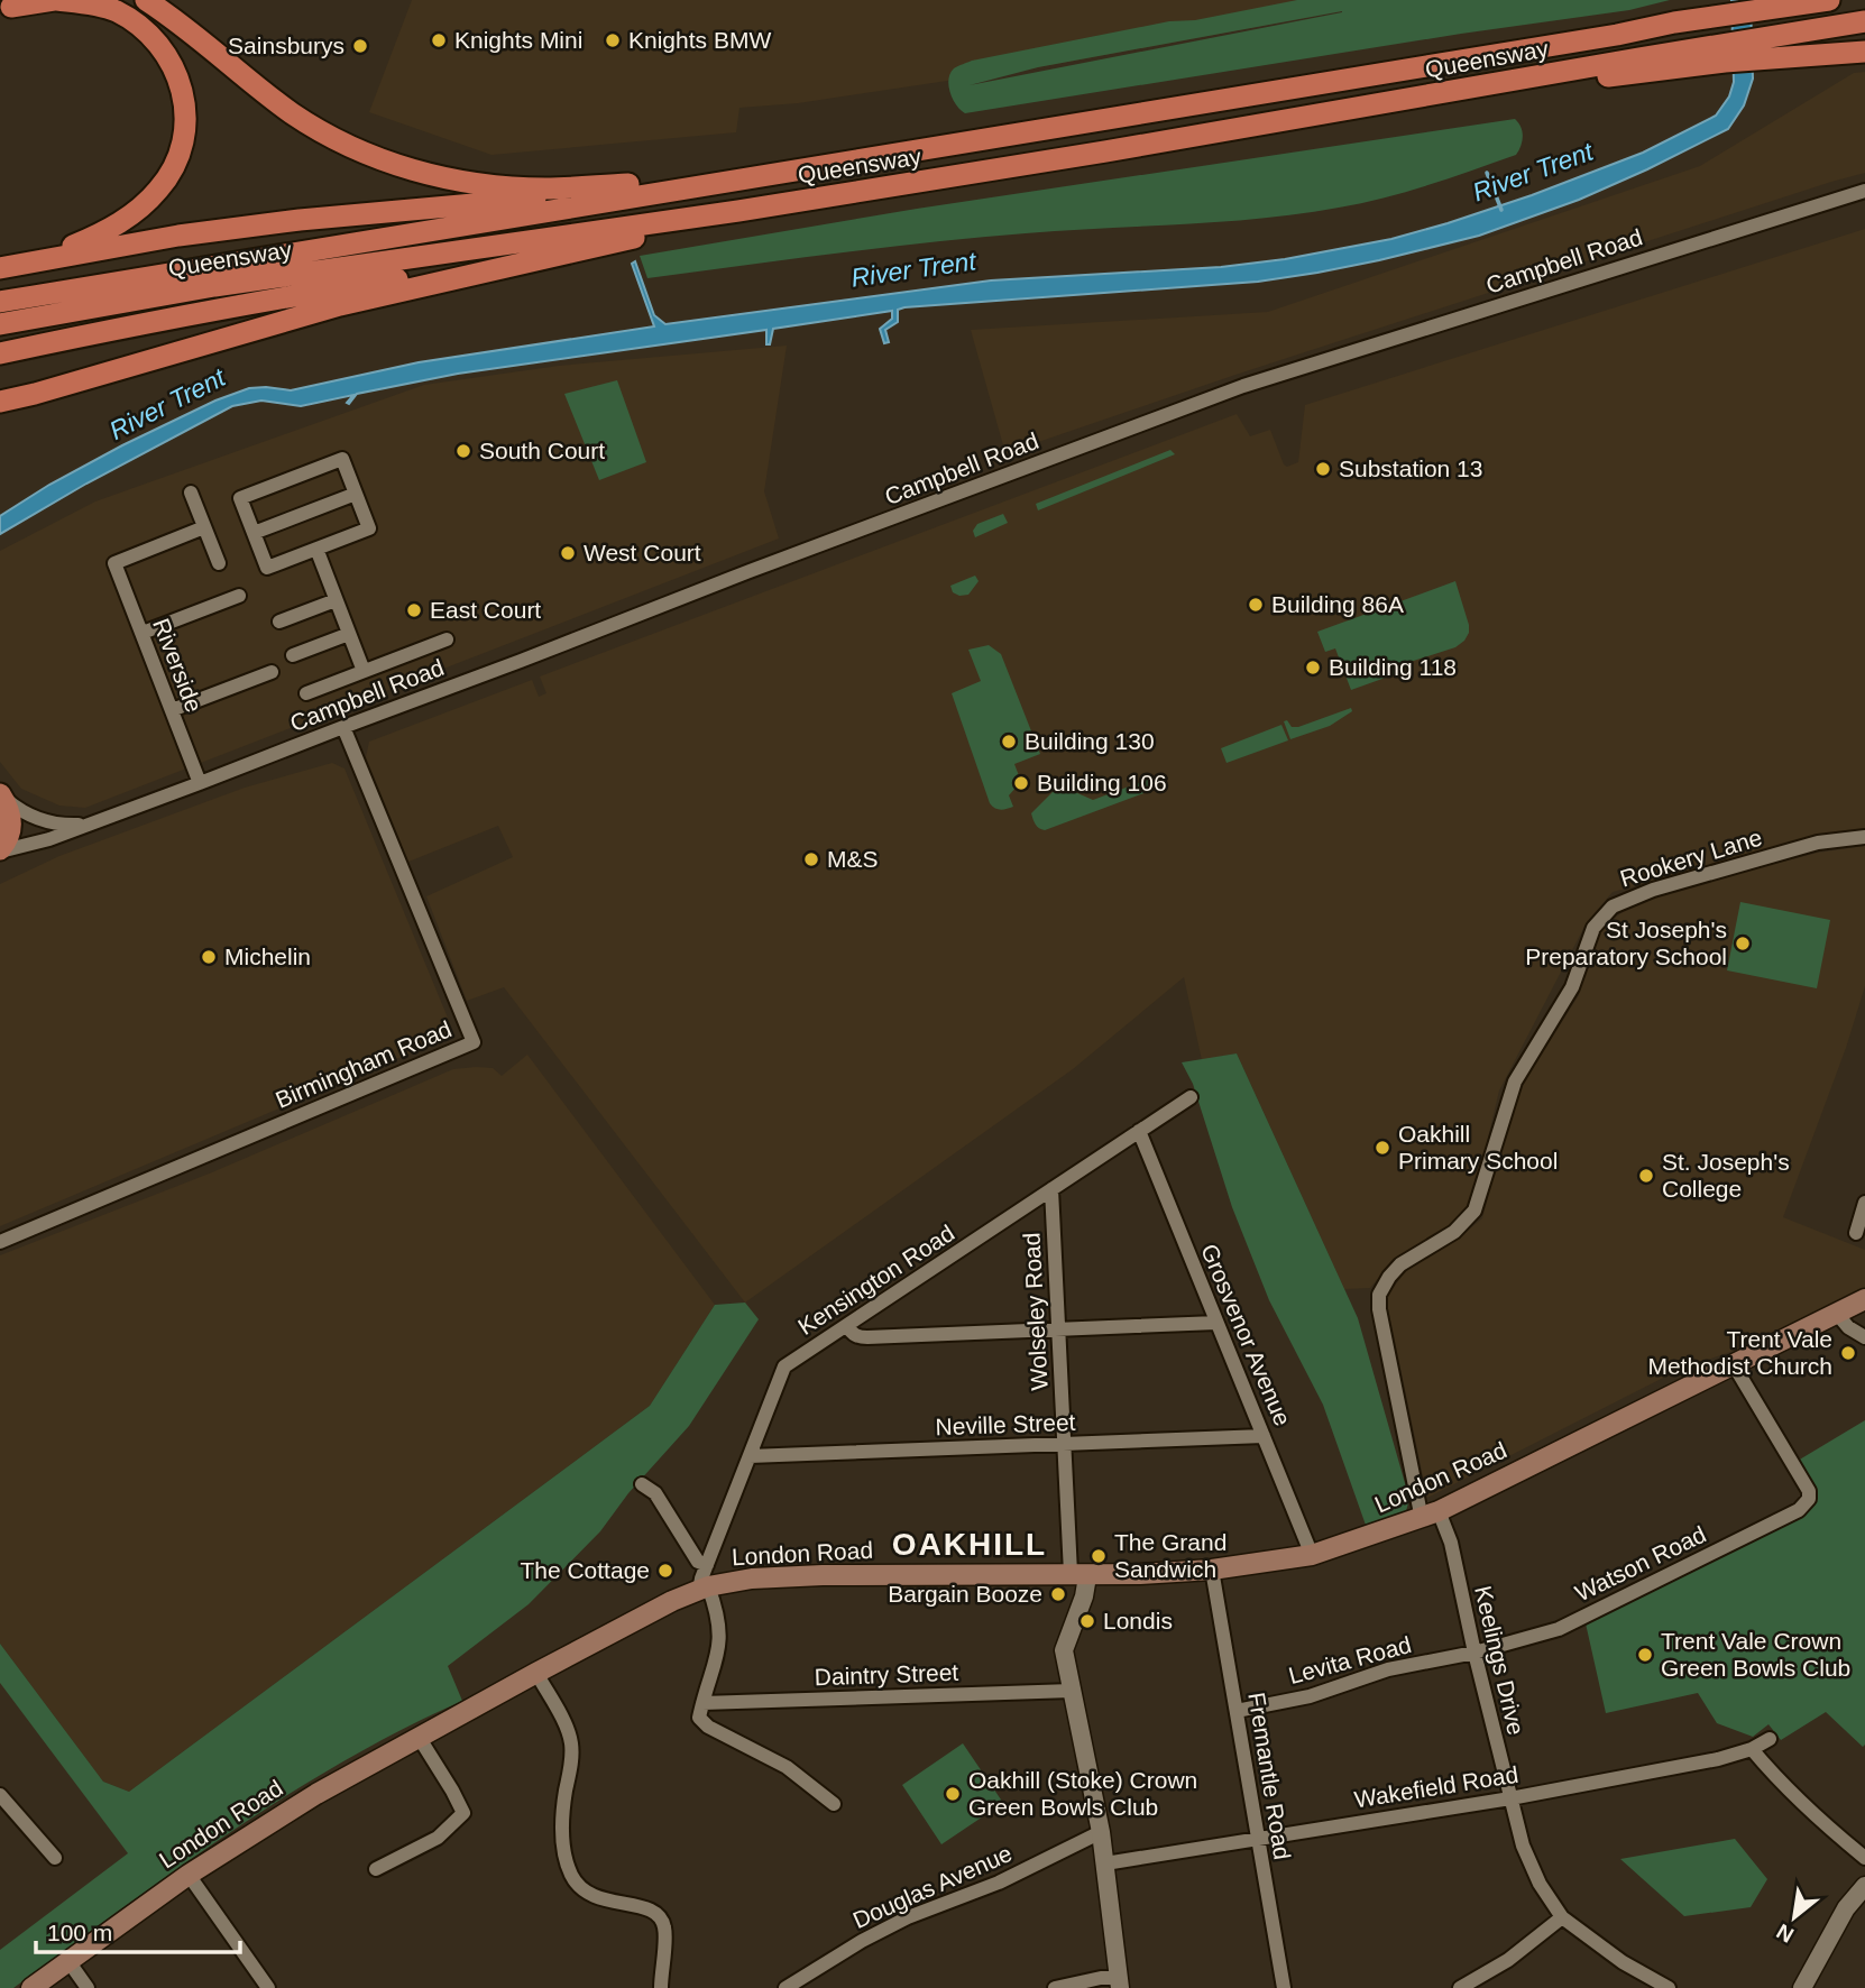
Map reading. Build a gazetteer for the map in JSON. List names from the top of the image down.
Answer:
{
  "streets": {
    "highway": ["Queensway"],
    "main road": ["London Road"],
    "street": [
      "Campbell Road",
      "Riverside",
      "Rookery Lane",
      "Birmingham Road",
      "Kensington Road",
      "Wolseley Road",
      "Grosvenor Avenue",
      "Neville Street",
      "Watson Road",
      "Levita Road",
      "Keelings Drive",
      "Daintry Street",
      "Fremantle Road",
      "Wakefield Road",
      "Douglas Avenue"
    ]
  },
  "crossings": [
    ["Campbell Road", "Riverside"],
    ["Campbell Road", "Birmingham Road"],
    ["Rookery Lane", "London Road"],
    ["Rookery Lane", "Keelings Drive"],
    ["Kensington Road", "Wolseley Road"],
    ["Kensington Road", "Grosvenor Avenue"],
    ["Kensington Road", "Neville Street"],
    ["Kensington Road", "London Road"],
    ["Wolseley Road", "Neville Street"],
    ["Wolseley Road", "London Road"],
    ["Grosvenor Avenue", "Neville Street"],
    ["Grosvenor Avenue", "London Road"],
    ["London Road", "Watson Road"],
    ["London Road", "Keelings Drive"],
    ["London Road", "Fremantle Road"],
    ["Watson Road", "Levita Road"],
    ["Watson Road", "Keelings Drive"],
    ["Levita Road", "Keelings Drive"],
    ["Levita Road", "Fremantle Road"],
    ["Keelings Drive", "Wakefield Road"],
    ["Fremantle Road", "Wakefield Road"]
  ],
  "districts": ["OAKHILL"],
  "water": ["River Trent"],
  "places": [
    "Knights Mini",
    "Knights BMW",
    "Sainsburys",
    "South Court",
    "Substation 13",
    "West Court",
    "Building 86A",
    "East Court",
    "Building 118",
    "Building 130",
    "Building 106",
    "M&S",
    "St Joseph's Preparatory School",
    "Michelin",
    "Oakhill Primary School",
    "St. Joseph's College",
    "Trent Vale Methodist Church",
    "The Grand Sandwich",
    "The Cottage",
    "Bargain Booze",
    "Londis",
    "Trent Vale Crown Green Bowls Club",
    "Oakhill (Stoke) Crown Green Bowls Club"
  ],
  "scale_bar": "100 m",
  "north": "bottom left"
}
